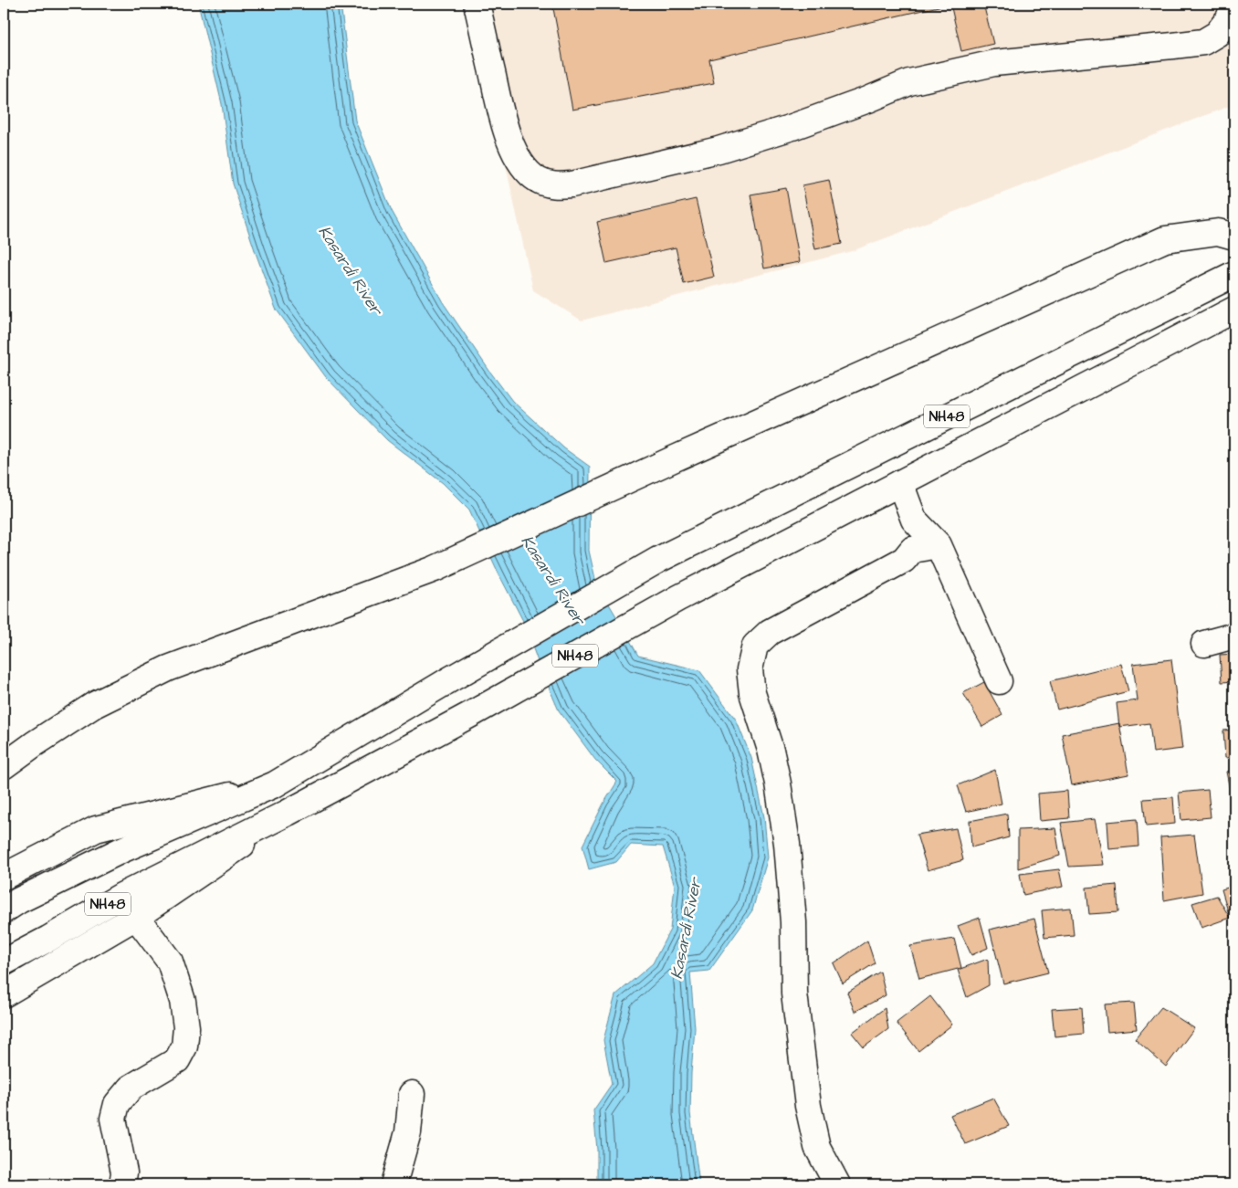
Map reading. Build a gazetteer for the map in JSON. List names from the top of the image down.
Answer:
{
  "streets": {
    "main road": ["NH48"]
  },
  "water": ["Kasardi River"]
}
